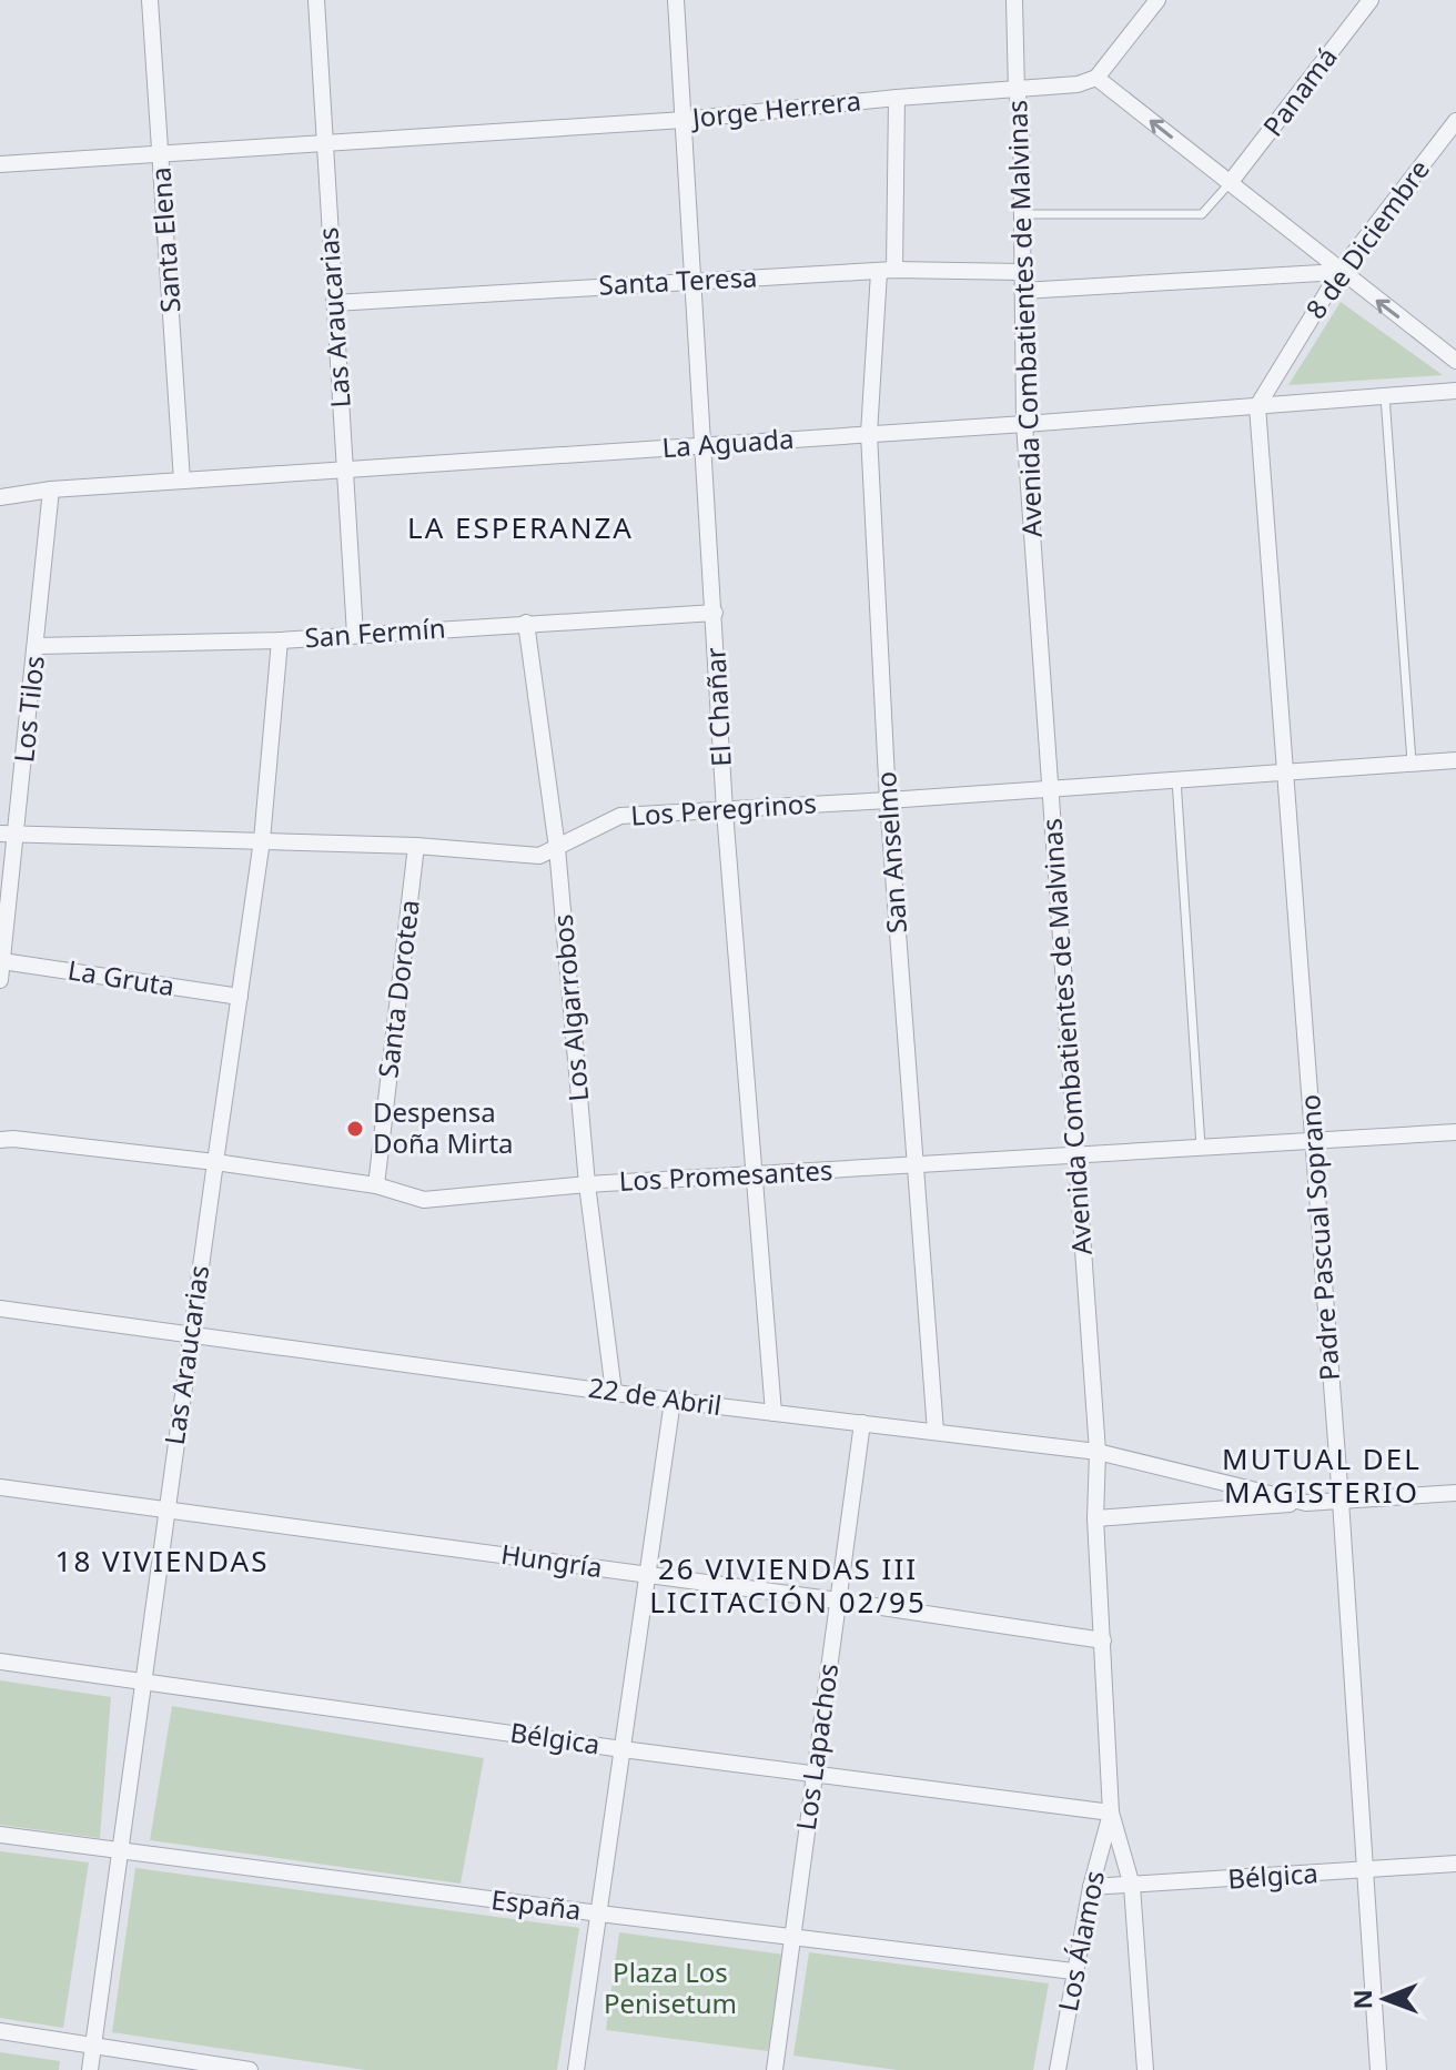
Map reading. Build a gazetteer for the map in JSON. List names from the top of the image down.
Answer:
{
  "streets": {
    "street": [
      "Panamá",
      "Jorge Herrera",
      "Santa Elena",
      "8 de Diciembre",
      "Santa Teresa",
      "Las Araucarias",
      "Avenida Combatientes de Malvinas",
      "La Aguada",
      "San Fermín",
      "El Chañar",
      "Los Tilos",
      "Los Peregrinos",
      "San Anselmo",
      "La Gruta",
      "Santa Dorotea",
      "Los Algarrobos",
      "Los Promesantes",
      "Padre Pascual Soprano",
      "22 de Abril",
      "Hungría",
      "Bélgica",
      "Los Lapachos",
      "España",
      "Los Álamos"
    ]
  },
  "crossings": [
    ["Jorge Herrera", "Santa Elena"],
    ["Jorge Herrera", "Las Araucarias"],
    ["Jorge Herrera", "Avenida Combatientes de Malvinas"],
    ["Jorge Herrera", "El Chañar"],
    ["Jorge Herrera", "San Anselmo"],
    ["Santa Elena", "La Aguada"],
    ["8 de Diciembre", "La Aguada"],
    ["8 de Diciembre", "Padre Pascual Soprano"],
    ["Santa Teresa", "Las Araucarias"],
    ["Santa Teresa", "Avenida Combatientes de Malvinas"],
    ["Santa Teresa", "El Chañar"],
    ["Santa Teresa", "San Anselmo"],
    ["Las Araucarias", "La Aguada"],
    ["Las Araucarias", "San Fermín"],
    ["Las Araucarias", "Los Peregrinos"],
    ["Las Araucarias", "La Gruta"],
    ["Las Araucarias", "Los Promesantes"],
    ["Las Araucarias", "22 de Abril"],
    ["Las Araucarias", "Hungría"],
    ["Las Araucarias", "Bélgica"],
    ["Las Araucarias", "España"],
    ["Avenida Combatientes de Malvinas", "La Aguada"],
    ["Avenida Combatientes de Malvinas", "Los Peregrinos"],
    ["Avenida Combatientes de Malvinas", "Los Promesantes"],
    ["Avenida Combatientes de Malvinas", "22 de Abril"],
    ["Avenida Combatientes de Malvinas", "Hungría"],
    ["Avenida Combatientes de Malvinas", "Bélgica"],
    ["Avenida Combatientes de Malvinas", "Los Álamos"],
    ["La Aguada", "El Chañar"],
    ["La Aguada", "Los Tilos"],
    ["La Aguada", "San Anselmo"],
    ["La Aguada", "Padre Pascual Soprano"],
    ["San Fermín", "El Chañar"],
    ["San Fermín", "Los Tilos"],
    ["San Fermín", "Los Algarrobos"],
    ["El Chañar", "Los Peregrinos"],
    ["El Chañar", "Los Promesantes"],
    ["El Chañar", "22 de Abril"],
    ["Los Tilos", "Los Peregrinos"],
    ["Los Tilos", "La Gruta"],
    ["Los Peregrinos", "San Anselmo"],
    ["Los Peregrinos", "Santa Dorotea"],
    ["Los Peregrinos", "Los Algarrobos"],
    ["Los Peregrinos", "Padre Pascual Soprano"],
    ["San Anselmo", "Los Promesantes"],
    ["San Anselmo", "22 de Abril"],
    ["Santa Dorotea", "Los Promesantes"],
    ["Los Algarrobos", "Los Promesantes"],
    ["Los Algarrobos", "22 de Abril"],
    ["Los Promesantes", "Padre Pascual Soprano"],
    ["Padre Pascual Soprano", "22 de Abril"],
    ["Padre Pascual Soprano", "Bélgica"],
    ["22 de Abril", "Los Lapachos"],
    ["Hungría", "Los Lapachos"],
    ["Bélgica", "Los Lapachos"],
    ["Bélgica", "Los Álamos"],
    ["Los Lapachos", "España"],
    ["España", "Los Álamos"]
  ],
  "districts": [
    "LA ESPERANZA",
    "MUTUAL DEL MAGISTERIO",
    "18 VIVIENDAS",
    "26 VIVIENDAS III LICITACIÓN 02/95"
  ],
  "parks": ["Plaza Los Penisetum"],
  "places": ["Despensa Doña Mirta"],
  "north": "left"
}
